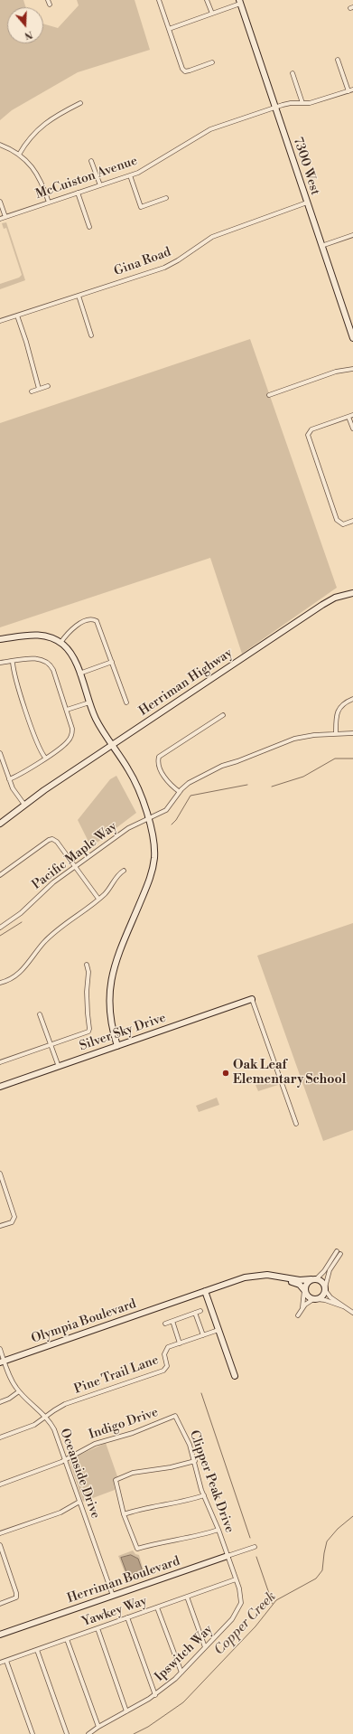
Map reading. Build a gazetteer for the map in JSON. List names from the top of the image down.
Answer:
{
  "streets": {
    "street": [
      "7300 West",
      "McCuiston Avenue",
      "Gina Road",
      "Herriman Highway",
      "Pacific Maple Way",
      "Silver Sky Drive",
      "Olympia Boulevard",
      "Pine Trail Lane",
      "Indigo Drive",
      "Oceanside Drive",
      "Clipper Peak Drive",
      "Herriman Boulevard",
      "Yawkey Way",
      "Ipswitch Way"
    ]
  },
  "crossings": [
    ["7300 West", "McCuiston Avenue"],
    ["7300 West", "Gina Road"],
    ["Olympia Boulevard", "Oceanside Drive"],
    ["Pine Trail Lane", "Oceanside Drive"],
    ["Indigo Drive", "Oceanside Drive"],
    ["Indigo Drive", "Clipper Peak Drive"],
    ["Oceanside Drive", "Herriman Boulevard"],
    ["Clipper Peak Drive", "Herriman Boulevard"],
    ["Clipper Peak Drive", "Ipswitch Way"],
    ["Herriman Boulevard", "Ipswitch Way"],
    ["Yawkey Way", "Ipswitch Way"]
  ],
  "water": ["Copper Creek"],
  "places": ["Oak Leaf Elementary School"],
  "north": "bottom"
}
